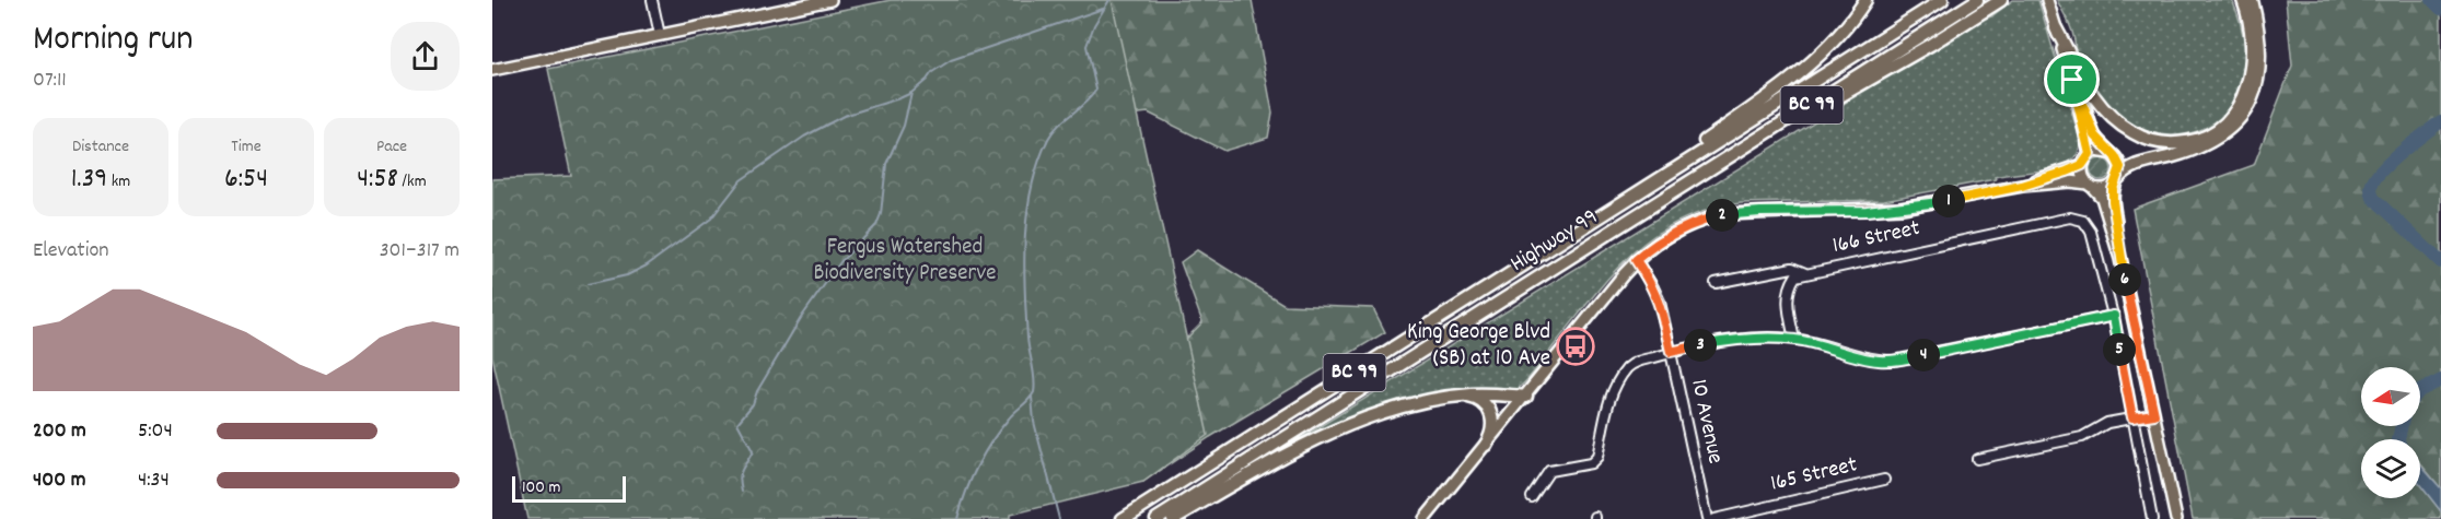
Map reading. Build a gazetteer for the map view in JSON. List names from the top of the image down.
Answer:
{
  "streets": {
    "highway": ["BC 99", "Highway 99"],
    "street": ["166 Street", "10 Avenue", "165 Street"]
  },
  "parks": ["Fergus Watershed Biodiversity Preserve"],
  "places": {
    "bus stop": ["King George Blvd (SB) at 10 Ave"]
  },
  "scale_bar": "100 m",
  "north": "left",
  "page": {
    "heading": ["Morning run", "07:11"],
    "stats": [
      ["Distance", "1.39 km"],
      ["Time", "6:54"],
      ["Pace", "4:58 /km"]
    ],
    "pins": [
      "1",
      "2",
      "6",
      "3",
      "5",
      "4"
    ],
    "chart": ["Elevation", "301–317 m"],
    "list": [
      {
        "name": "200 m",
        "note": "5:04"
      },
      {
        "name": "400 m",
        "note": "4:34"
      }
    ],
    "scale": "100 m"
  }
}
